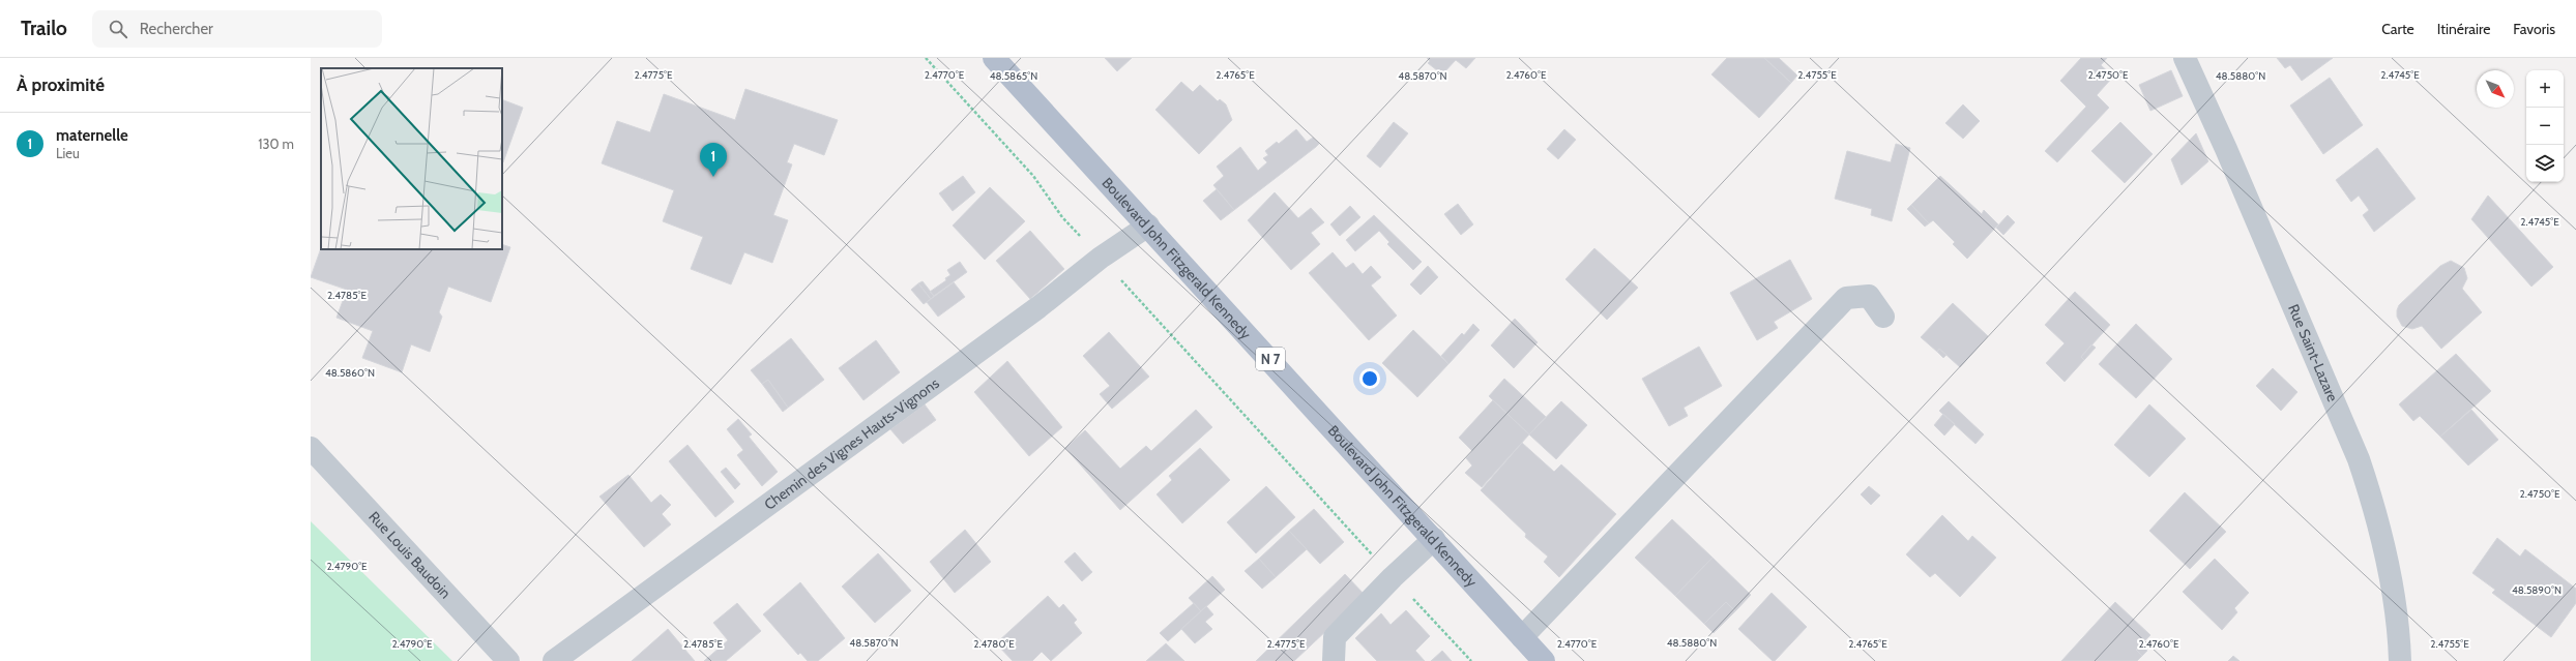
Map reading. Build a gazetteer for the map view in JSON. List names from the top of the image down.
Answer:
{
  "streets": {
    "main road": ["Boulevard John Fitzgerald Kennedy", "N 7"],
    "street": ["Rue Saint-Lazare", "Chemin des Vignes Hauts-Vignons", "Rue Louis Baudoin"]
  },
  "crossings": [
    ["Boulevard John Fitzgerald Kennedy", "Chemin des Vignes Hauts-Vignons"]
  ],
  "north": "bottom right",
  "page": {
    "header": "Trailo",
    "search": "Rechercher",
    "nav": ["Carte", "Itinéraire", "Favoris"],
    "heading": "À proximité",
    "map_buttons": ["+", "−"],
    "list": [
      {
        "mark": "1",
        "name": "maternelle",
        "note": "Lieu",
        "value": "130 m"
      }
    ],
    "pins": "1"
  },
  "coordinates": [
    "2.4775°E",
    "2.4770°E",
    "2.4765°E",
    "2.4760°E",
    "2.4750°E",
    "2.4755°E",
    "2.4745°E",
    "48.5865°N",
    "48.5870°N",
    "48.5880°N",
    "2.4785°E",
    "48.5860°N",
    "2.4790°E",
    "48.5890°N",
    "2.4780°E"
  ]
}
